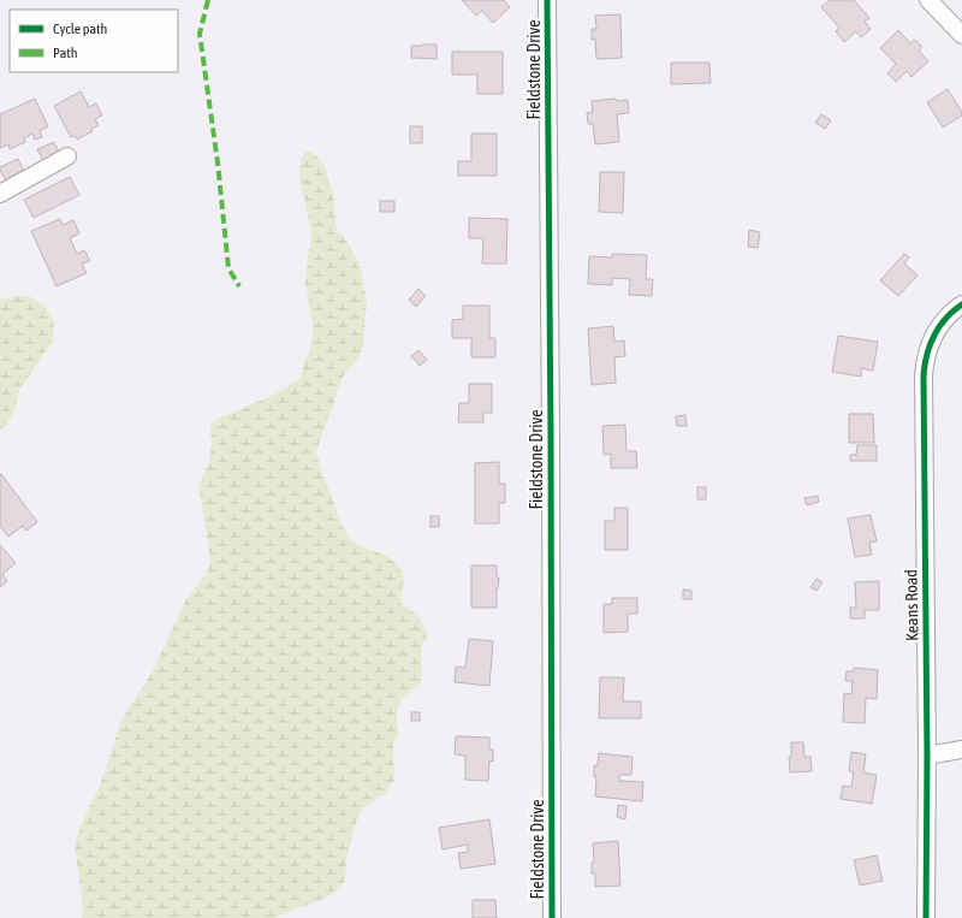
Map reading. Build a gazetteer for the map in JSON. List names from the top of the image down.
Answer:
{
  "streets": {
    "street": ["Fieldstone Drive", "Keans Road"]
  },
  "legend": ["Cycle path", "Path"]
}
